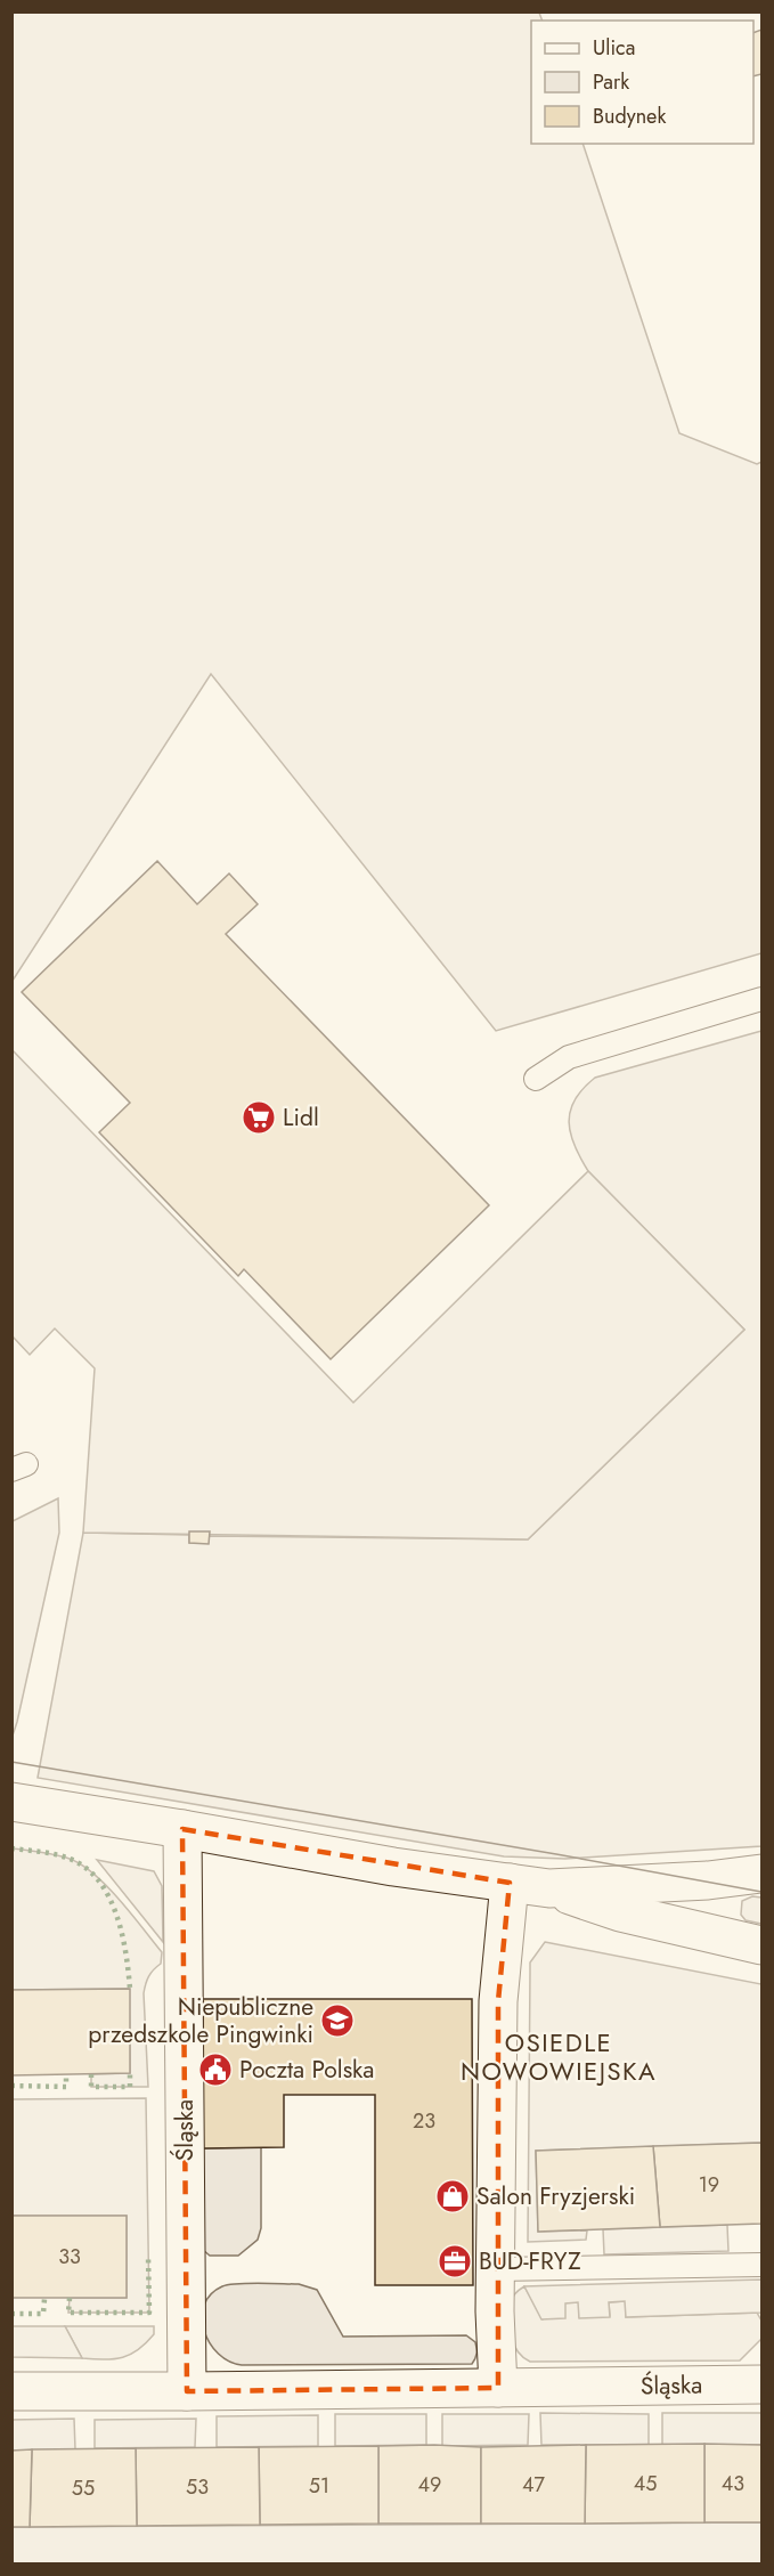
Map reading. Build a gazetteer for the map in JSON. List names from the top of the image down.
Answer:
{
  "streets": {
    "street": ["Śląska"]
  },
  "districts": ["OSIEDLE NOWOWIEJSKA"],
  "places": {
    "supermarket": ["Lidl"],
    "school or university": ["Niepubliczne przedszkole Pingwinki"],
    "public building": ["Poczta Polska"],
    "shop": ["Salon Fryzjerski"],
    "office": ["BUD-FRYZ"]
  },
  "house_numbers": [
    "23",
    "19",
    "33",
    "45",
    "43",
    "49",
    "47",
    "51",
    "53",
    "55"
  ],
  "legend": ["Ulica", "Park", "Budynek"]
}
